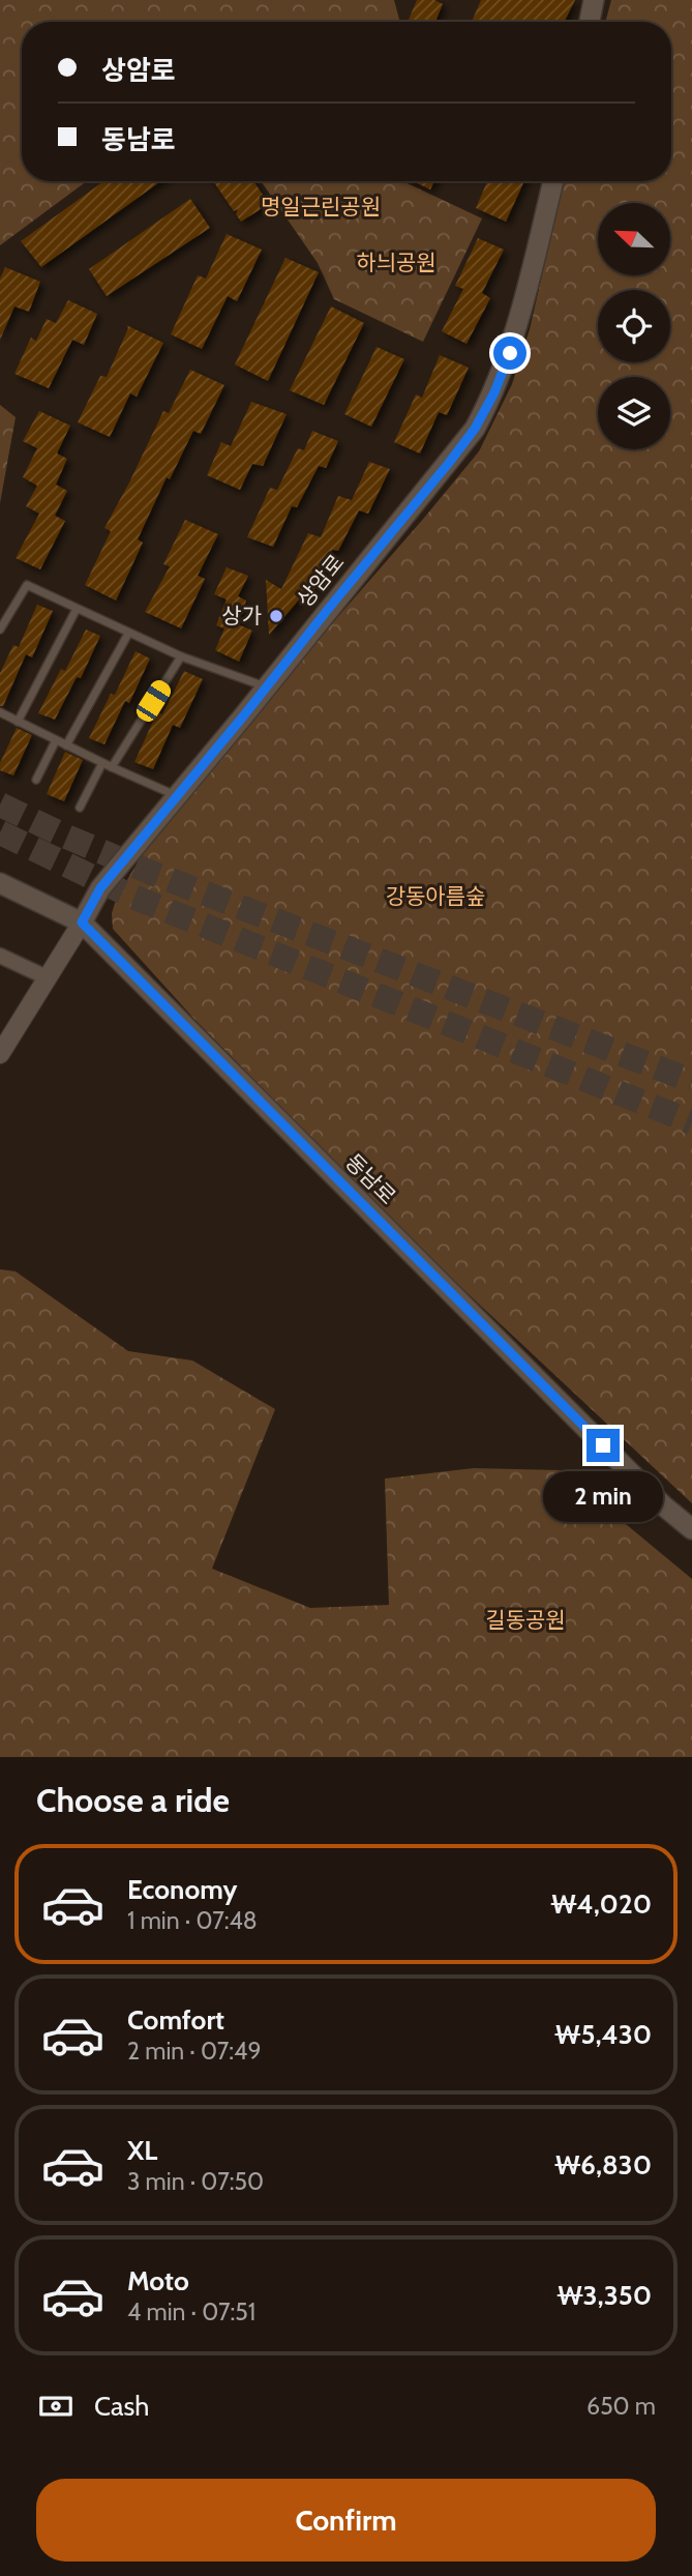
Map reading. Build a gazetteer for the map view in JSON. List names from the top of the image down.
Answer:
{
  "streets": {
    "main road": ["상암로", "동남로"]
  },
  "crossings": [
    ["상암로", "동남로"]
  ],
  "parks": [
    "명일근린공원",
    "하늬공원",
    "강동아름숲",
    "길동공원"
  ],
  "places": ["상가"],
  "north": "top left",
  "page": {
    "banner": ["상암로", "동남로"],
    "bubble": "2 min",
    "heading": "Choose a ride",
    "list": [
      {
        "name": "Economy",
        "note": "1 min · 07:48",
        "value": "₩4,020"
      },
      {
        "name": "Comfort",
        "note": "2 min · 07:49",
        "value": "₩5,430"
      },
      {
        "name": "XL",
        "note": "3 min · 07:50",
        "value": "₩6,830"
      },
      {
        "name": "Moto",
        "note": "4 min · 07:51",
        "value": "₩3,350"
      }
    ],
    "pay": ["Cash", "650 m"],
    "buttons": "Confirm"
  }
}
